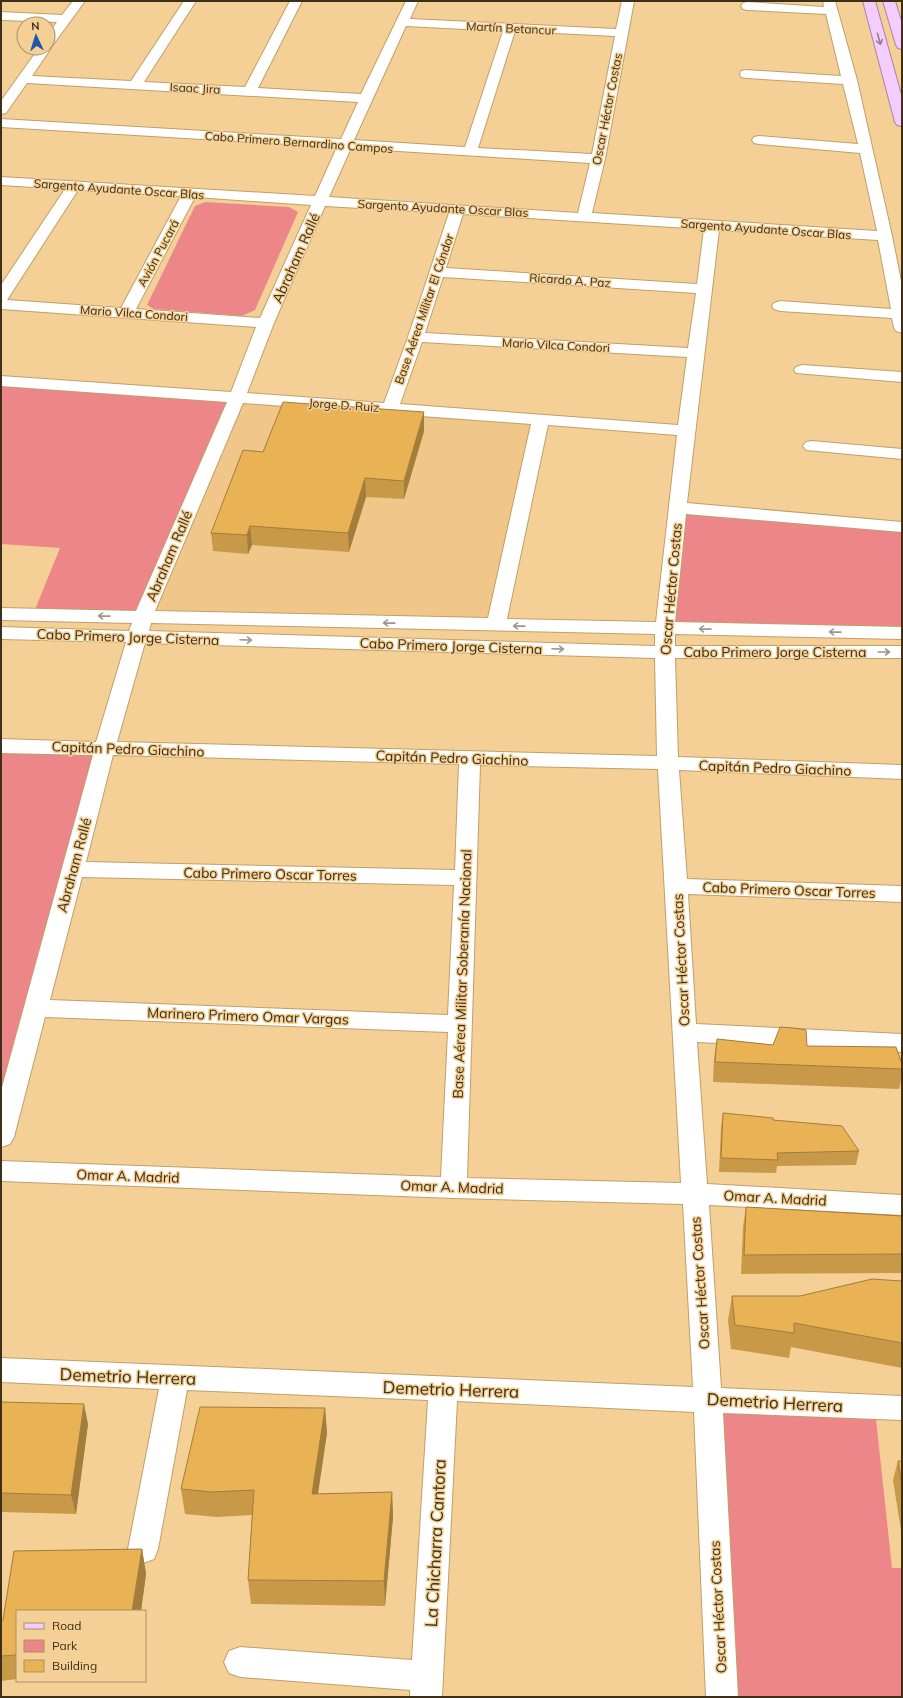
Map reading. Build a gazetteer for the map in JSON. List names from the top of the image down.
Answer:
{
  "streets": {
    "street": [
      "Martín Betancur",
      "Isaac Jira",
      "Oscar Héctor Costas",
      "Cabo Primero Bernardino Campos",
      "Sargento Ayudante Oscar Blas",
      "Avión Pucará",
      "Abraham Rallé",
      "Ricardo A. Paz",
      "Base Aérea Militar El Cóndor",
      "Mario Vilca Condori",
      "Jorge D. Ruiz",
      "Cabo Primero Jorge Cisterna",
      "Capitán Pedro Giachino",
      "Cabo Primero Oscar Torres",
      "Base Aérea Militar Soberanía Nacional",
      "Marinero Primero Omar Vargas",
      "Omar A. Madrid",
      "Demetrio Herrera",
      "La Chicharra Cantora"
    ]
  },
  "crossings": [
    ["Martín Betancur", "Oscar Héctor Costas"],
    ["Martín Betancur", "Abraham Rallé"],
    ["Isaac Jira", "Abraham Rallé"],
    ["Oscar Héctor Costas", "Cabo Primero Bernardino Campos"],
    ["Oscar Héctor Costas", "Sargento Ayudante Oscar Blas"],
    ["Oscar Héctor Costas", "Ricardo A. Paz"],
    ["Oscar Héctor Costas", "Mario Vilca Condori"],
    ["Oscar Héctor Costas", "Jorge D. Ruiz"],
    ["Oscar Héctor Costas", "Cabo Primero Jorge Cisterna"],
    ["Oscar Héctor Costas", "Capitán Pedro Giachino"],
    ["Oscar Héctor Costas", "Cabo Primero Oscar Torres"],
    ["Oscar Héctor Costas", "Omar A. Madrid"],
    ["Oscar Héctor Costas", "Demetrio Herrera"],
    ["Cabo Primero Bernardino Campos", "Abraham Rallé"],
    ["Sargento Ayudante Oscar Blas", "Avión Pucará"],
    ["Sargento Ayudante Oscar Blas", "Abraham Rallé"],
    ["Sargento Ayudante Oscar Blas", "Base Aérea Militar El Cóndor"],
    ["Avión Pucará", "Mario Vilca Condori"],
    ["Abraham Rallé", "Mario Vilca Condori"],
    ["Abraham Rallé", "Jorge D. Ruiz"],
    ["Abraham Rallé", "Cabo Primero Jorge Cisterna"],
    ["Abraham Rallé", "Capitán Pedro Giachino"],
    ["Abraham Rallé", "Cabo Primero Oscar Torres"],
    ["Abraham Rallé", "Marinero Primero Omar Vargas"],
    ["Ricardo A. Paz", "Base Aérea Militar El Cóndor"],
    ["Base Aérea Militar El Cóndor", "Mario Vilca Condori"],
    ["Base Aérea Militar El Cóndor", "Jorge D. Ruiz"],
    ["Capitán Pedro Giachino", "Base Aérea Militar Soberanía Nacional"],
    ["Cabo Primero Oscar Torres", "Base Aérea Militar Soberanía Nacional"],
    ["Base Aérea Militar Soberanía Nacional", "Marinero Primero Omar Vargas"],
    ["Base Aérea Militar Soberanía Nacional", "Omar A. Madrid"],
    ["Demetrio Herrera", "La Chicharra Cantora"]
  ],
  "legend": ["Road", "Park", "Building"],
  "north": "top"
}
